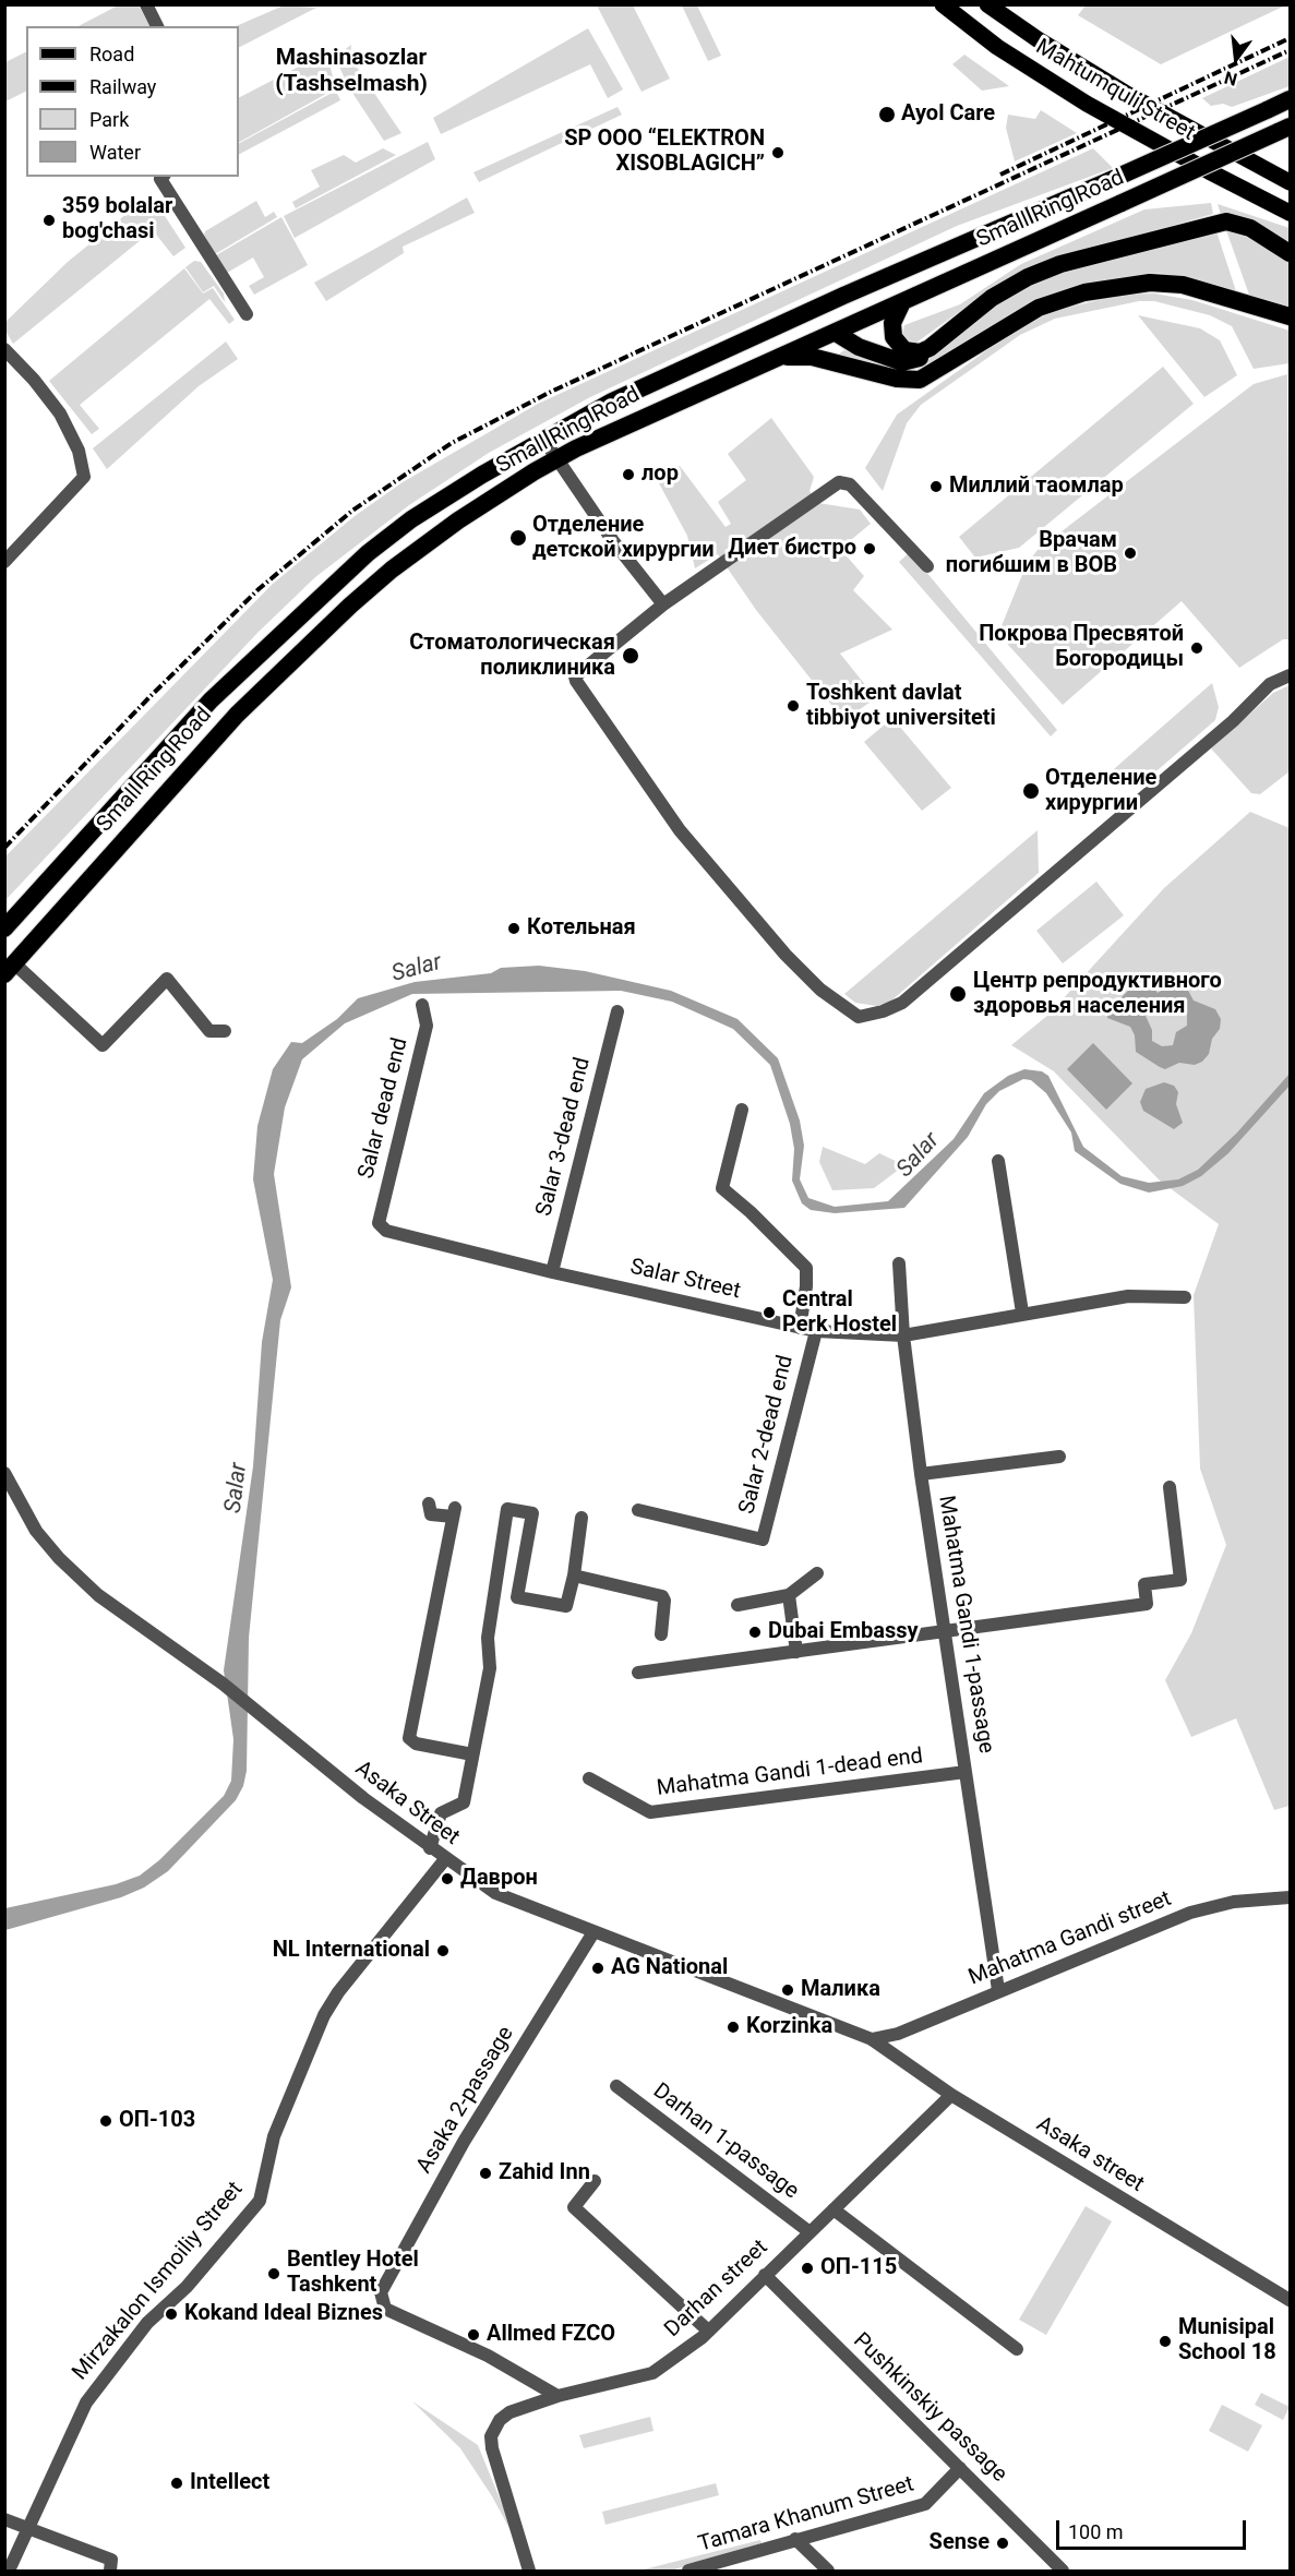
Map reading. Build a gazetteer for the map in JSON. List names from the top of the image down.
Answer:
{
  "streets": {
    "highway": ["Small Ring Road"],
    "main road": ["Mahtumquli Street"],
    "street": [
      "Salar dead end",
      "Salar 3-dead end",
      "Salar Street",
      "Salar 2-dead end",
      "Mahatma Gandi 1-passage",
      "Mahatma Gandi 1-dead end",
      "Asaka Street",
      "Mahatma Gandi street",
      "Asaka 2-passage",
      "Darhan 1-passage",
      "Asaka street",
      "Mirzakalon Ismoiliy Street",
      "Darhan street",
      "Pushkinskiy passage",
      "Tamara Khanum Street"
    ]
  },
  "crossings": [
    ["Salar dead end", "Salar Street"],
    ["Salar 3-dead end", "Salar Street"],
    ["Salar Street", "Salar 2-dead end"],
    ["Salar Street", "Mahatma Gandi 1-passage"],
    ["Mahatma Gandi 1-passage", "Mahatma Gandi 1-dead end"],
    ["Mahatma Gandi 1-passage", "Mahatma Gandi street"],
    ["Asaka Street", "Mahatma Gandi street"],
    ["Asaka Street", "Asaka 2-passage"],
    ["Asaka Street", "Asaka street"],
    ["Asaka Street", "Mirzakalon Ismoiliy Street"],
    ["Mahatma Gandi street", "Asaka street"],
    ["Asaka 2-passage", "Darhan street"],
    ["Darhan 1-passage", "Darhan street"],
    ["Asaka street", "Darhan street"],
    ["Darhan street", "Pushkinskiy passage"],
    ["Pushkinskiy passage", "Tamara Khanum Street"]
  ],
  "districts": ["Mashinasozlar (Tashselmash)"],
  "water": ["Salar"],
  "places": [
    "Ayol Care",
    "SP OOO “ELEKTRON XISOBLAGICH”",
    "359 bolalar bog'chasi",
    "лор",
    "Миллий таомлар",
    "Отделение детской хирургии",
    "Диет бистро",
    "Врачам погибшим в ВОВ",
    "Покрова Пресвятой Богородицы",
    "Стоматологическая поликлиника",
    "Toshkent davlat tibbiyot universiteti",
    "Отделение хирургии",
    "Котельная",
    "Центр репродуктивного здоровья населения",
    "Central Perk Hostel",
    "Dubai Embassy",
    "Даврон",
    "NL International",
    "AG National",
    "Малика",
    "Korzinka",
    "ОП-103",
    "Zahid Inn",
    "ОП-115",
    "Bentley Hotel Tashkent",
    "Kokand Ideal Biznes",
    "Allmed FZCO",
    "Munisipal School 18",
    "Intellect",
    "Sense"
  ],
  "legend": [
    "Road",
    "Railway",
    "Park",
    "Water"
  ],
  "scale_bar": "100 m",
  "north": "bottom"
}
